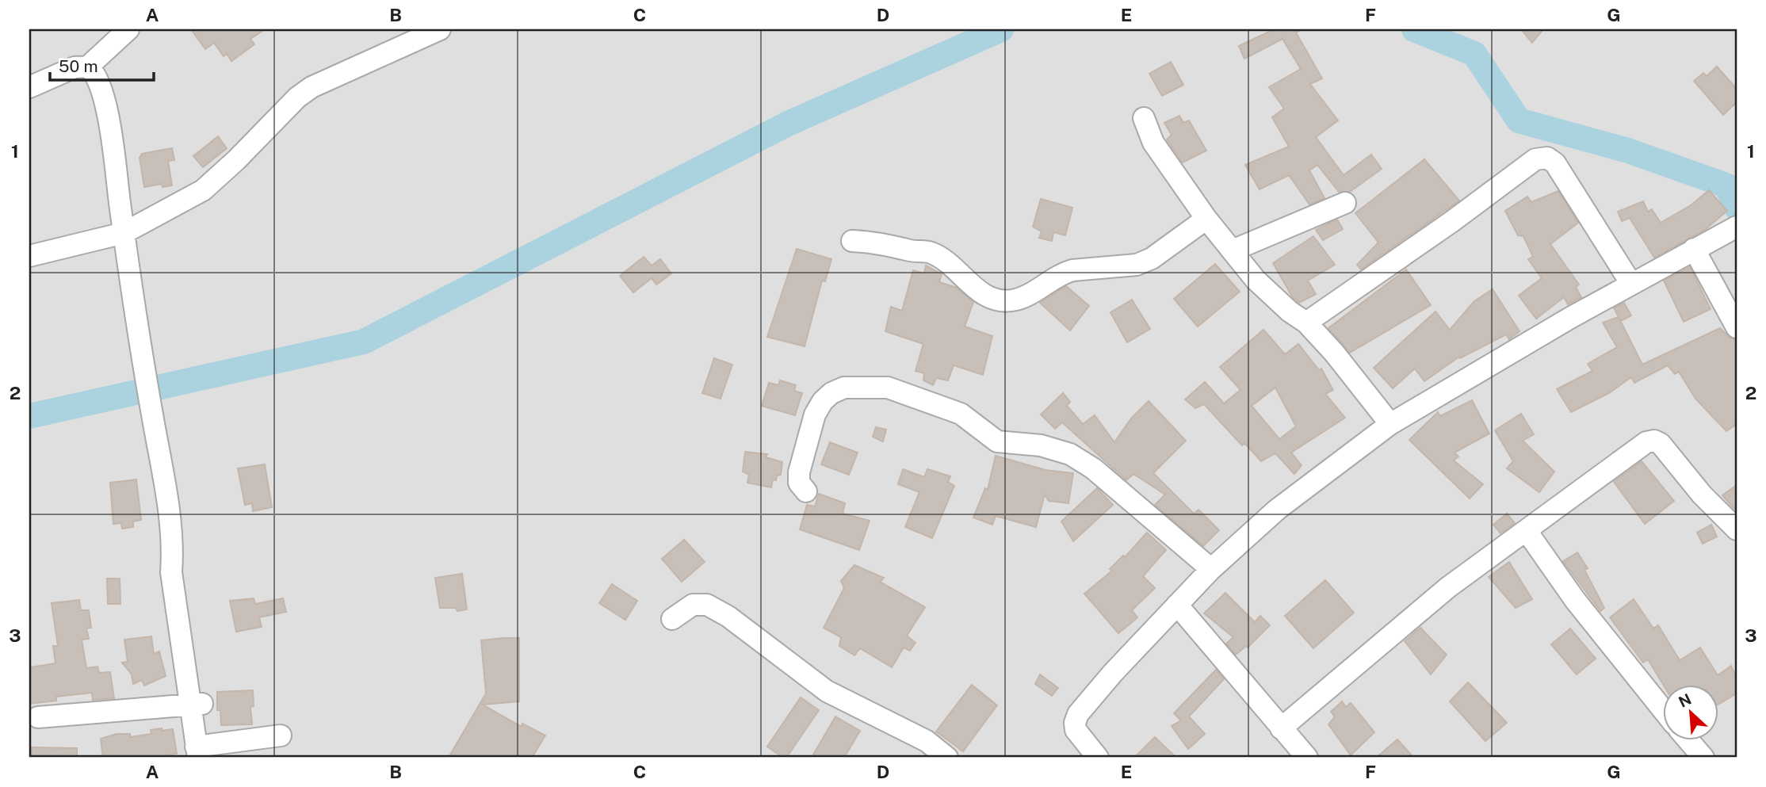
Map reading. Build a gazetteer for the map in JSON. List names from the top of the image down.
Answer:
{
  "scale_bar": "50 m",
  "north": "top left",
  "grid": {
    "columns": [
      "A",
      "B",
      "C",
      "D",
      "E",
      "F",
      "G"
    ],
    "rows": ["1", "2", "3"]
  }
}
